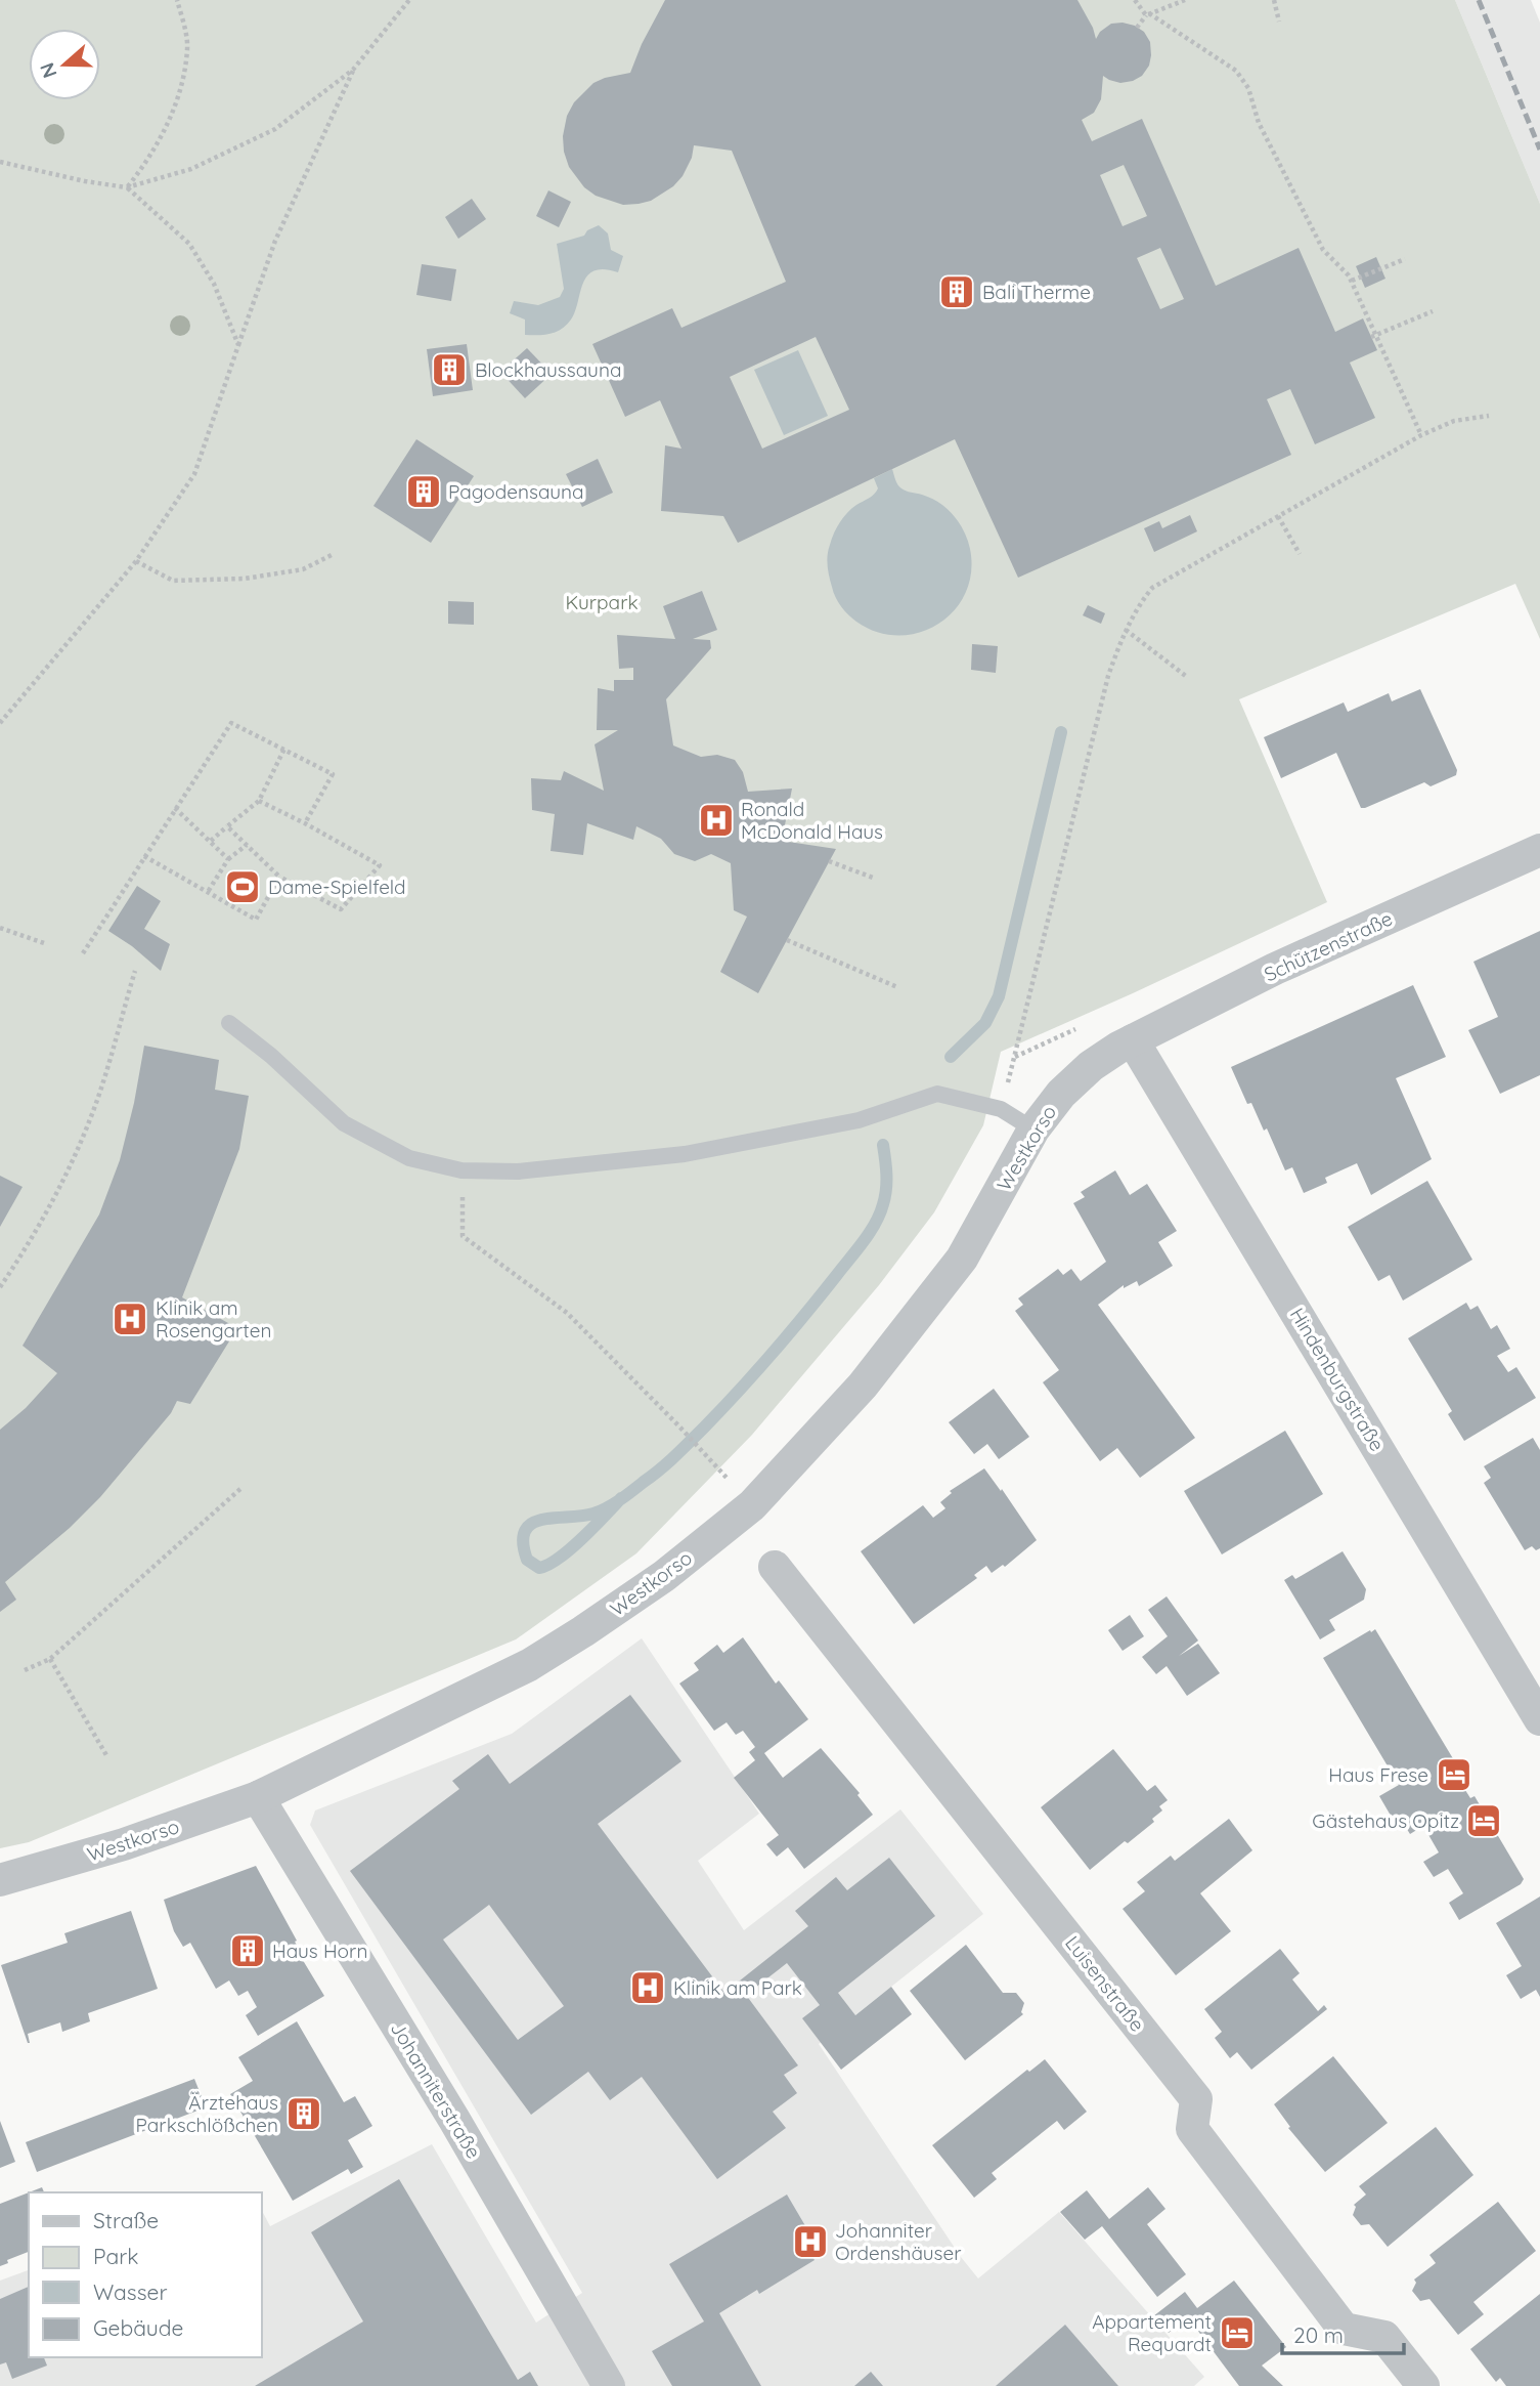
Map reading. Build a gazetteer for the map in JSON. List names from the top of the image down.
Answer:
{
  "streets": {
    "street": [
      "Schützenstraße",
      "Westkorso",
      "Hindenburgstraße",
      "Luisenstraße",
      "Johanniterstraße"
    ]
  },
  "crossings": [
    ["Schützenstraße", "Westkorso"],
    ["Schützenstraße", "Hindenburgstraße"],
    ["Westkorso", "Hindenburgstraße"],
    ["Westkorso", "Johanniterstraße"]
  ],
  "parks": ["Kurpark"],
  "places": {
    "building": [
      "Bali Therme",
      "Blockhaussauna",
      "Pagodensauna",
      "Haus Horn",
      "Ärztehaus Parkschlößchen"
    ],
    "hospital": [
      "Ronald McDonald Haus",
      "Klinik am Rosengarten",
      "Klinik am Park",
      "Johanniter Ordenshäuser"
    ],
    "sports": ["Dame-Spielfeld"],
    "hotel": ["Haus Frese", "Gästehaus Opitz", "Appartement Requardt"]
  },
  "legend": [
    "Straße",
    "Park",
    "Wasser",
    "Gebäude"
  ],
  "scale_bar": "20 m",
  "north": "left"
}
